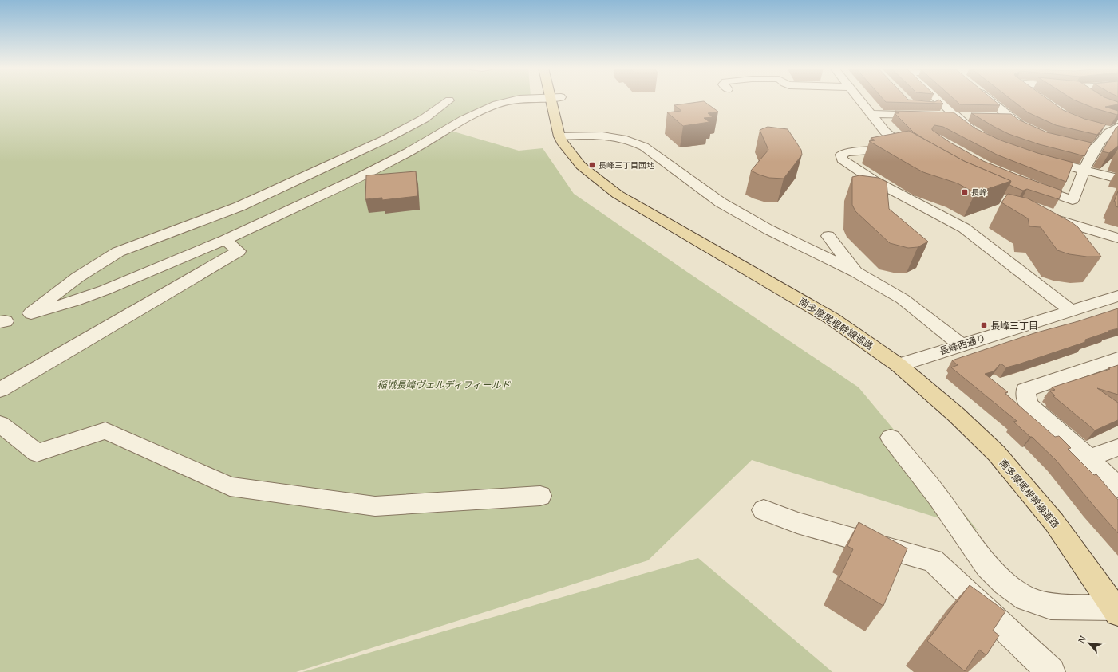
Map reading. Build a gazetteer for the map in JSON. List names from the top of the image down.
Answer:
{
  "streets": {
    "main road": ["南多摩尾根幹線道路"],
    "street": ["長峰西通り"]
  },
  "crossings": [
    ["南多摩尾根幹線道路", "長峰西通り"]
  ],
  "parks": ["稲城長峰ヴェルディフィールド"],
  "places": {
    "transit": ["長峰三丁目団地", "長峰", "長峰三丁目"]
  },
  "north": "top left"
}
